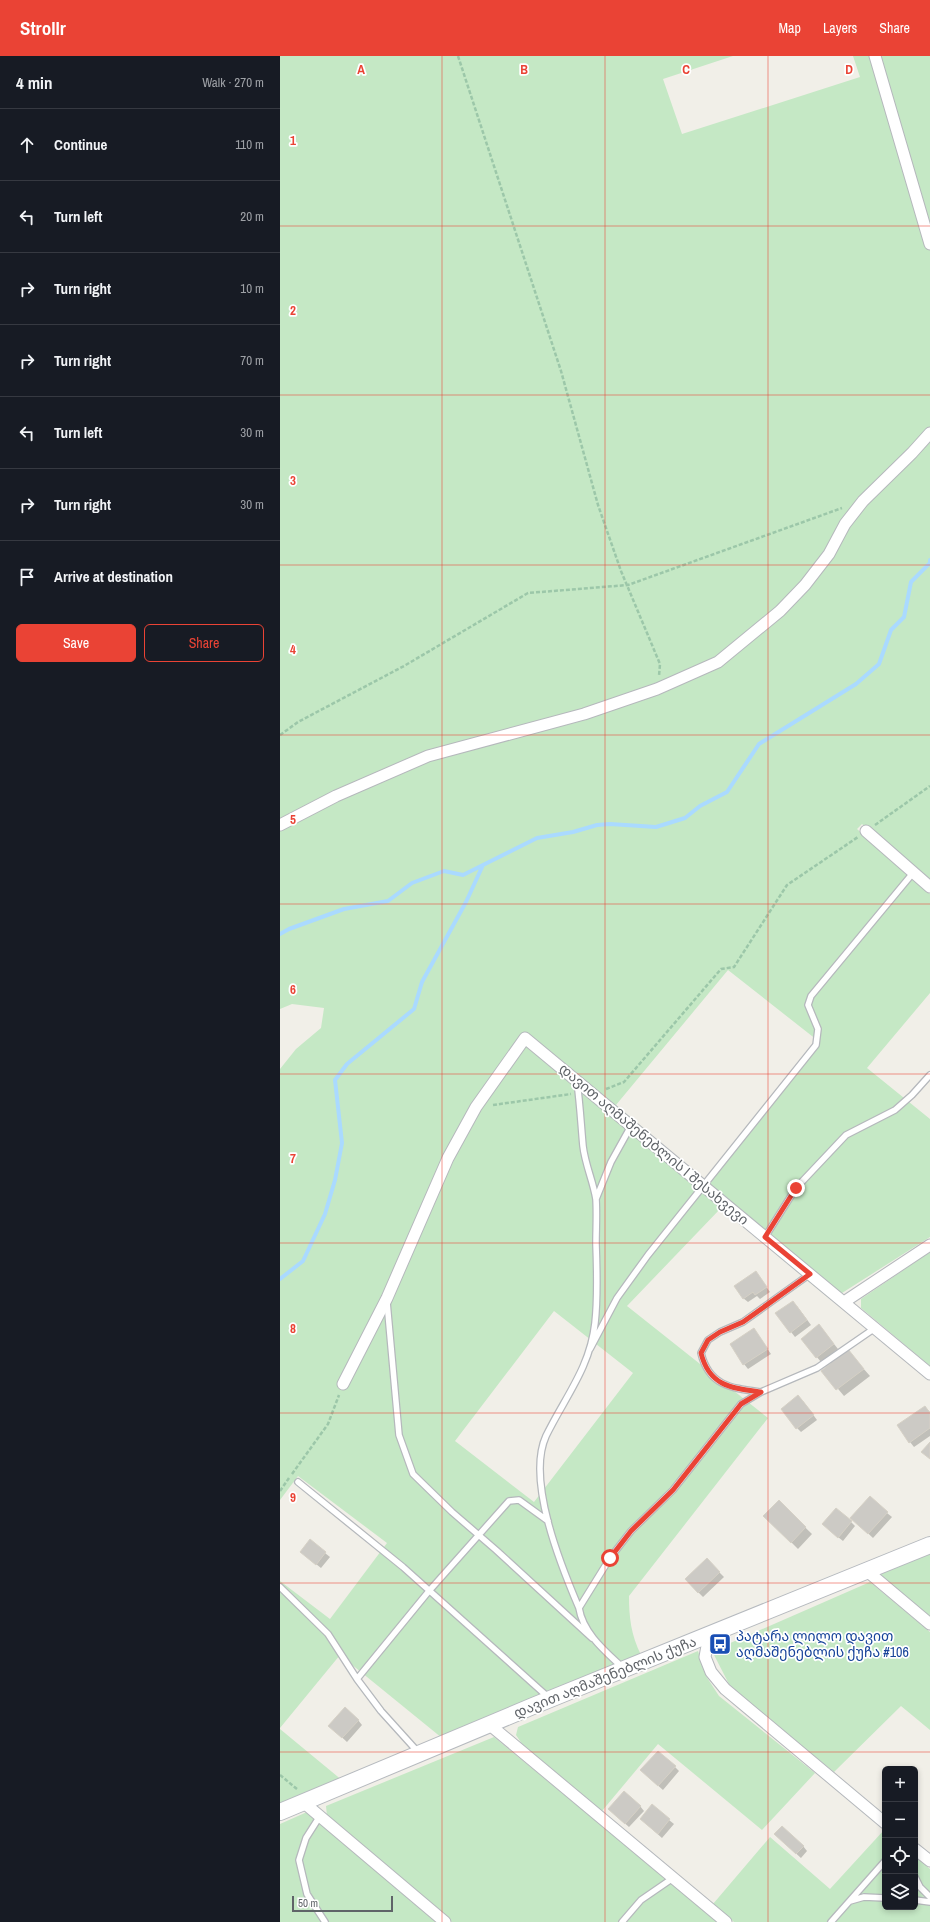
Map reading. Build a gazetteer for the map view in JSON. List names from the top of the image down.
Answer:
{
  "streets": {
    "street": ["დავით აღმაშენებლის I შესახვევი", "დავით აღმაშენებლის ქუჩა"]
  },
  "places": {
    "bus stop": ["პატარა ლილო დავით აღმაშენებლის ქუჩა #106"]
  },
  "scale_bar": "50 m",
  "page": {
    "header": "Strollr",
    "nav": ["Map", "Layers", "Share"],
    "heading": ["4 min", "Walk · 270 m"],
    "list": [
      ["Continue", "110 m"],
      ["Turn left", "20 m"],
      ["Turn right", "10 m"],
      ["Turn right", "70 m"],
      ["Turn left", "30 m"],
      ["Turn right", "30 m"],
      "Arrive at destination"
    ],
    "buttons": ["Save", "Share"],
    "map_buttons": ["+", "−"],
    "scale": "50 m"
  },
  "grid": {
    "columns": [
      "A",
      "B",
      "C",
      "D"
    ],
    "rows": [
      "1",
      "2",
      "3",
      "4",
      "5",
      "6",
      "7",
      "8",
      "9"
    ]
  }
}
